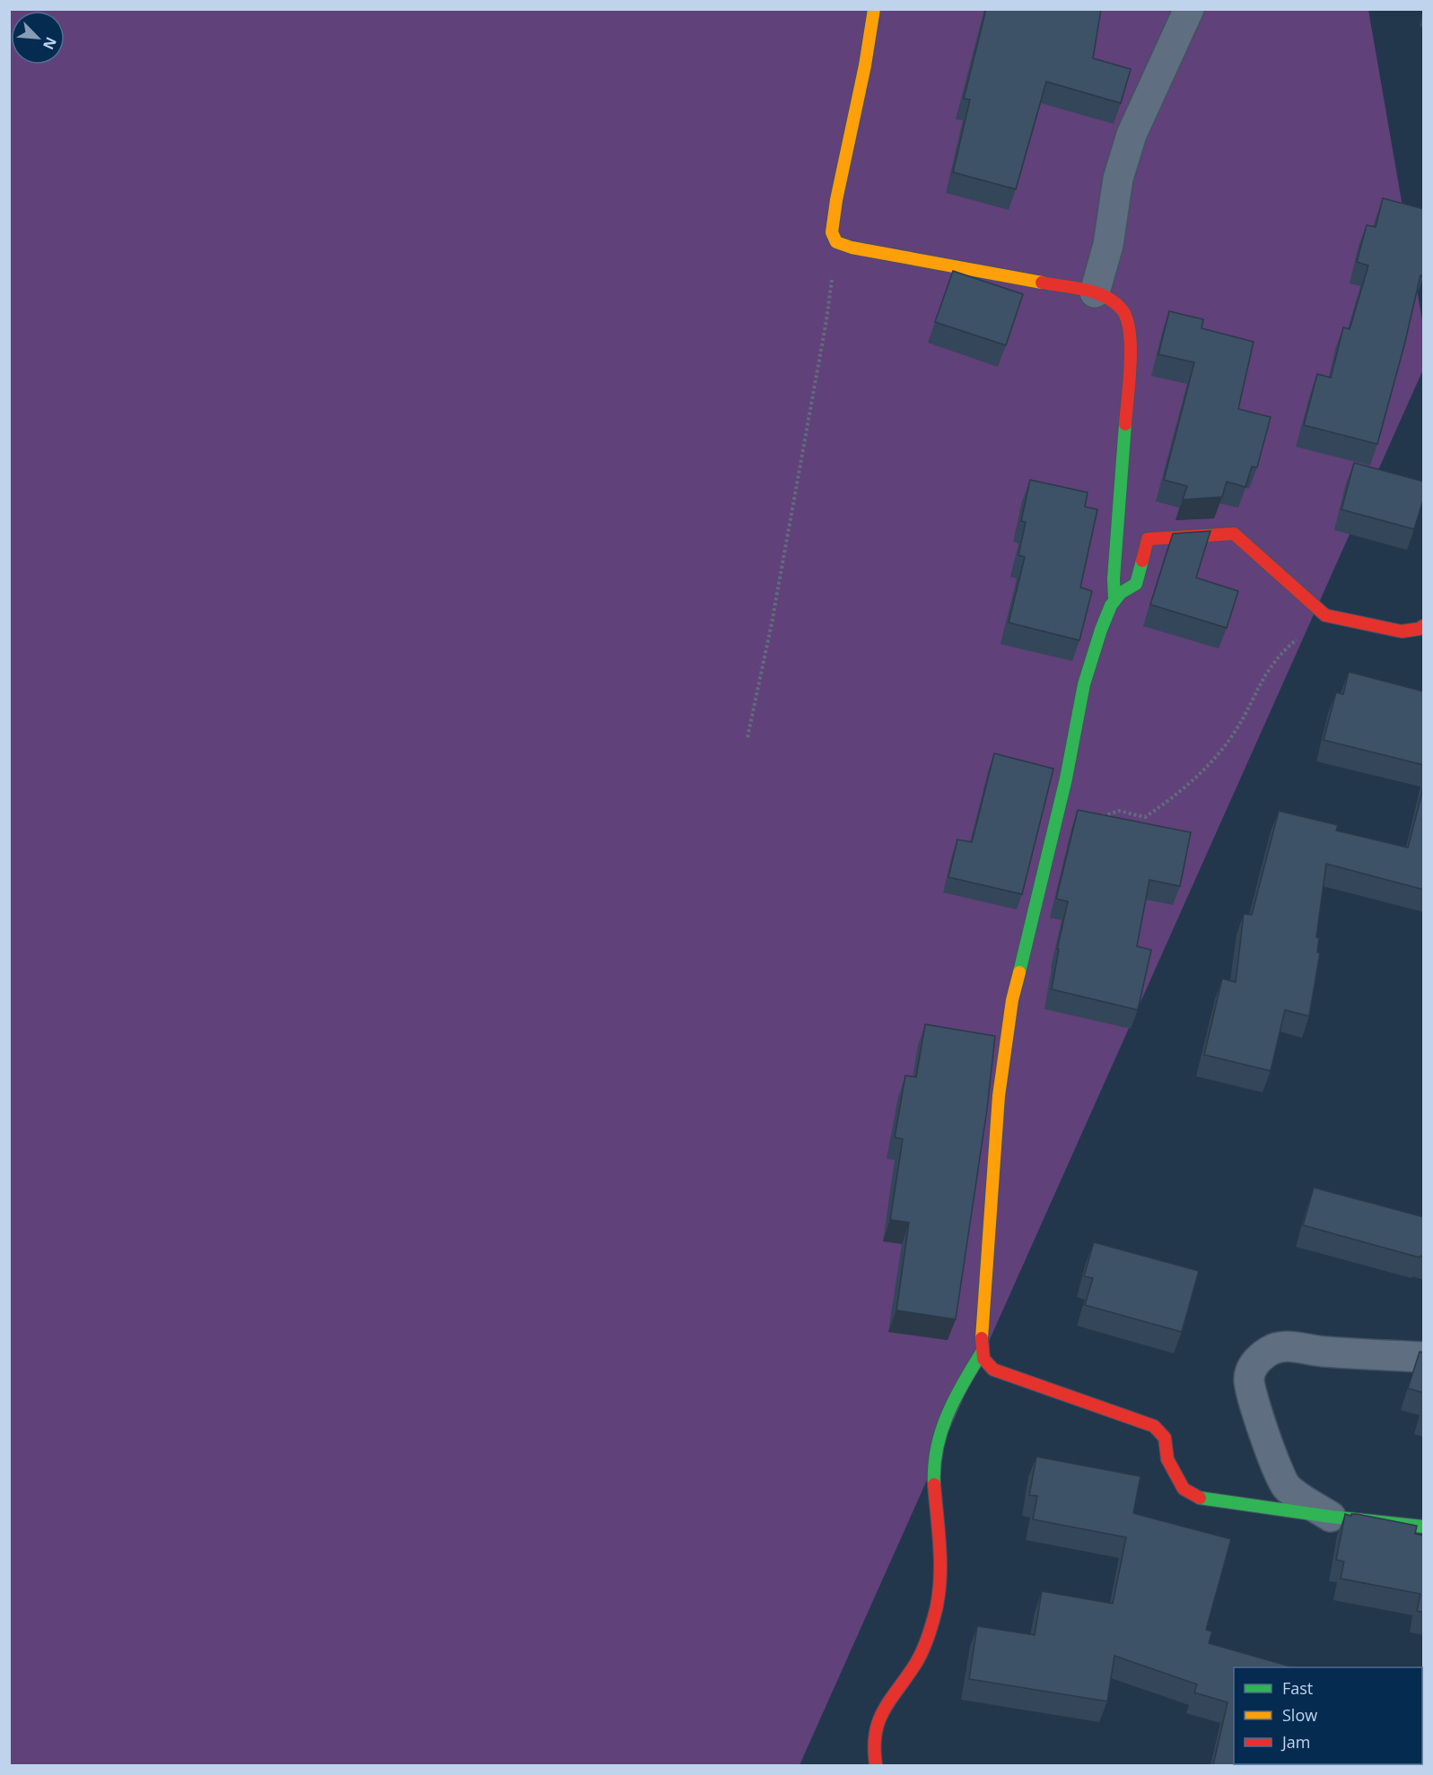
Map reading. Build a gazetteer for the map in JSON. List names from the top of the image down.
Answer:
{
  "legend": ["Fast", "Slow", "Jam"],
  "north": "bottom right"
}
